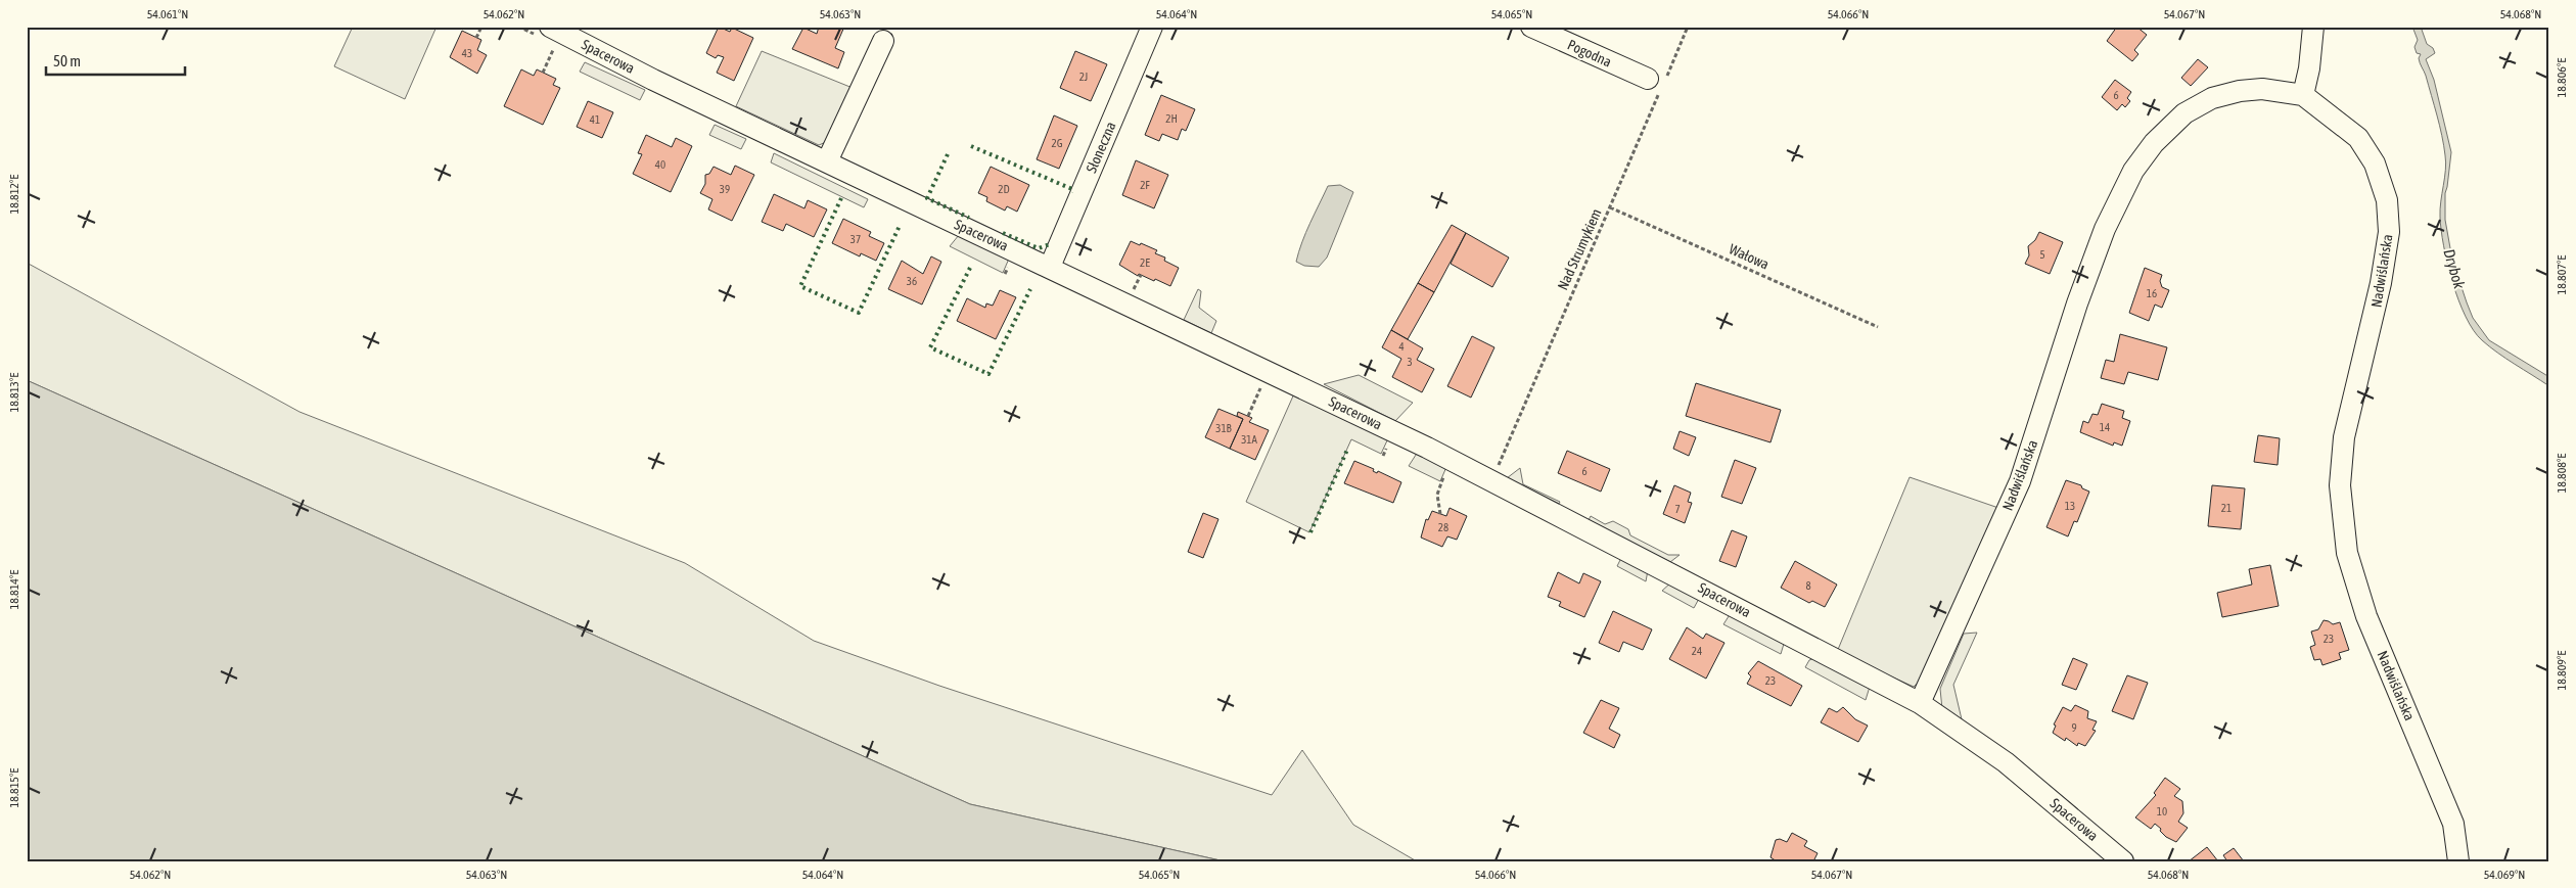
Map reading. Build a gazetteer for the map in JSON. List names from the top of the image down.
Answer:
{
  "streets": {
    "street": [
      "Pogodna",
      "Spacerowa",
      "Słoneczna",
      "Nadwiślańska"
    ],
    "path": ["Nad Strumykiem", "Wałowa"]
  },
  "crossings": [
    ["Pogodna", "Nad Strumykiem"],
    ["Spacerowa", "Słoneczna"],
    ["Spacerowa", "Nad Strumykiem"],
    ["Spacerowa", "Nadwiślańska"],
    ["Nad Strumykiem", "Wałowa"]
  ],
  "water": ["Drybok"],
  "house_numbers": [
    "43",
    "2J",
    "6",
    "2H",
    "41",
    "2G",
    "40",
    "2F",
    "39",
    "2D",
    "37",
    "5",
    "2E",
    "36",
    "16",
    "4",
    "3",
    "14",
    "31B",
    "31A",
    "6",
    "13",
    "21",
    "7",
    "28",
    "8",
    "23",
    "24",
    "23",
    "9",
    "10"
  ],
  "scale_bar": "50 m",
  "coordinates": [
    "54.061°N",
    "54.062°N",
    "54.063°N",
    "54.064°N",
    "54.065°N",
    "54.066°N",
    "54.067°N",
    "54.068°N",
    "18.806°E",
    "18.812°E",
    "18.807°E",
    "18.813°E",
    "18.808°E",
    "18.814°E",
    "18.809°E",
    "18.815°E",
    "54.069°N"
  ]
}
